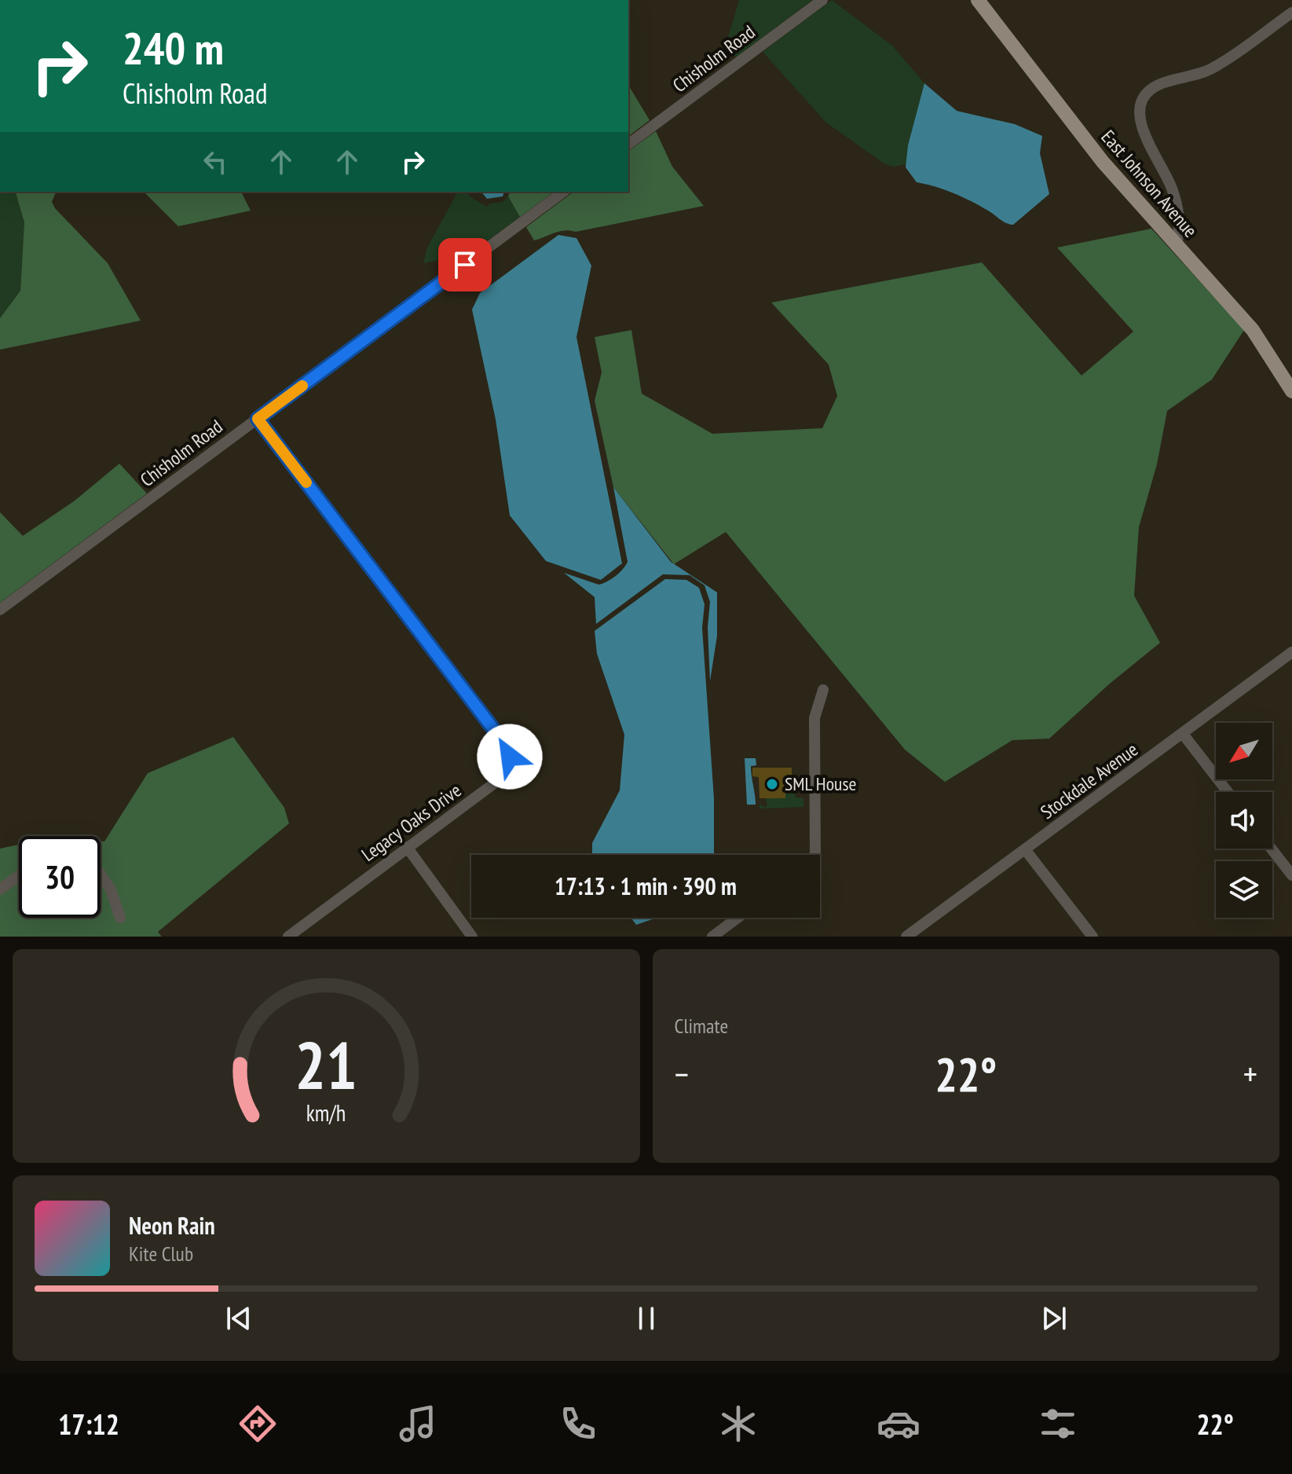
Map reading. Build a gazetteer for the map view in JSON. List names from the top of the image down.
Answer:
{
  "streets": {
    "main road": ["East Johnson Avenue"],
    "street": ["Chisholm Road", "Stockdale Avenue", "Legacy Oaks Drive"]
  },
  "crossings": [
    ["Chisholm Road", "Legacy Oaks Drive"]
  ],
  "places": ["SML House"],
  "north": "bottom left",
  "page": {
    "turn": ["240 m", "Chisholm Road"],
    "limit": "30",
    "trip": "17:13 · 1 min · 390 m",
    "tile": "Climate",
    "heat": ["−", "22°", "+"],
    "song": ["Neon Rain", "Kite Club"],
    "tabs": ["17:12", "22°"],
    "gauge": ["21", "km/h"]
  }
}
